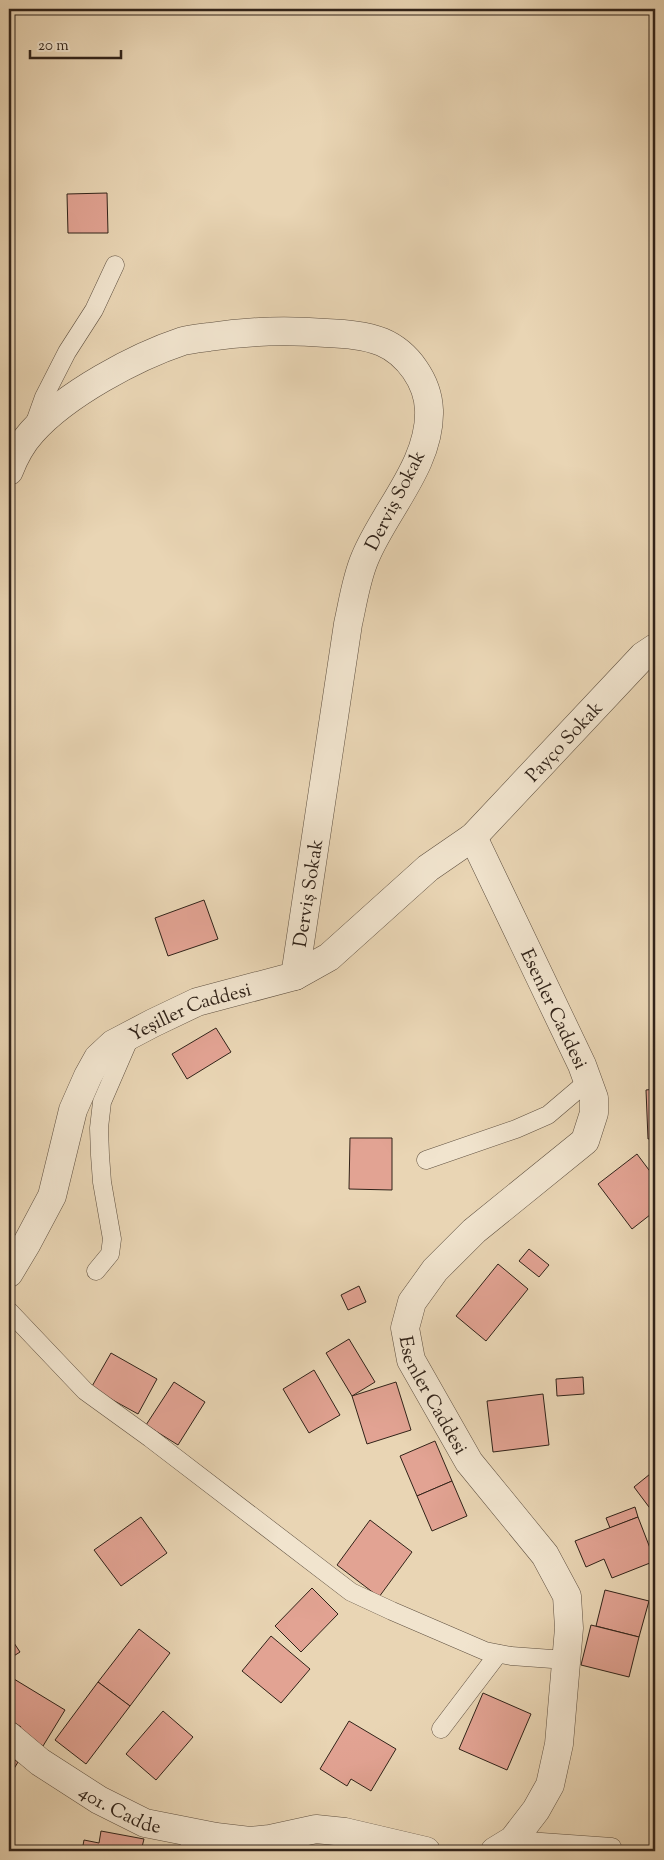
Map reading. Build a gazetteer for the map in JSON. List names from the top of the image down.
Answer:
{
  "streets": {
    "street": [
      "Derviş Sokak",
      "Payço Sokak",
      "Esenler Caddesi",
      "Yeşiller Caddesi",
      "401. Cadde"
    ]
  },
  "crossings": [
    ["Derviş Sokak", "Yeşiller Caddesi"],
    ["Payço Sokak", "Esenler Caddesi"],
    ["Payço Sokak", "Yeşiller Caddesi"],
    ["Esenler Caddesi", "Yeşiller Caddesi"]
  ],
  "scale_bar": "20 m"
}
